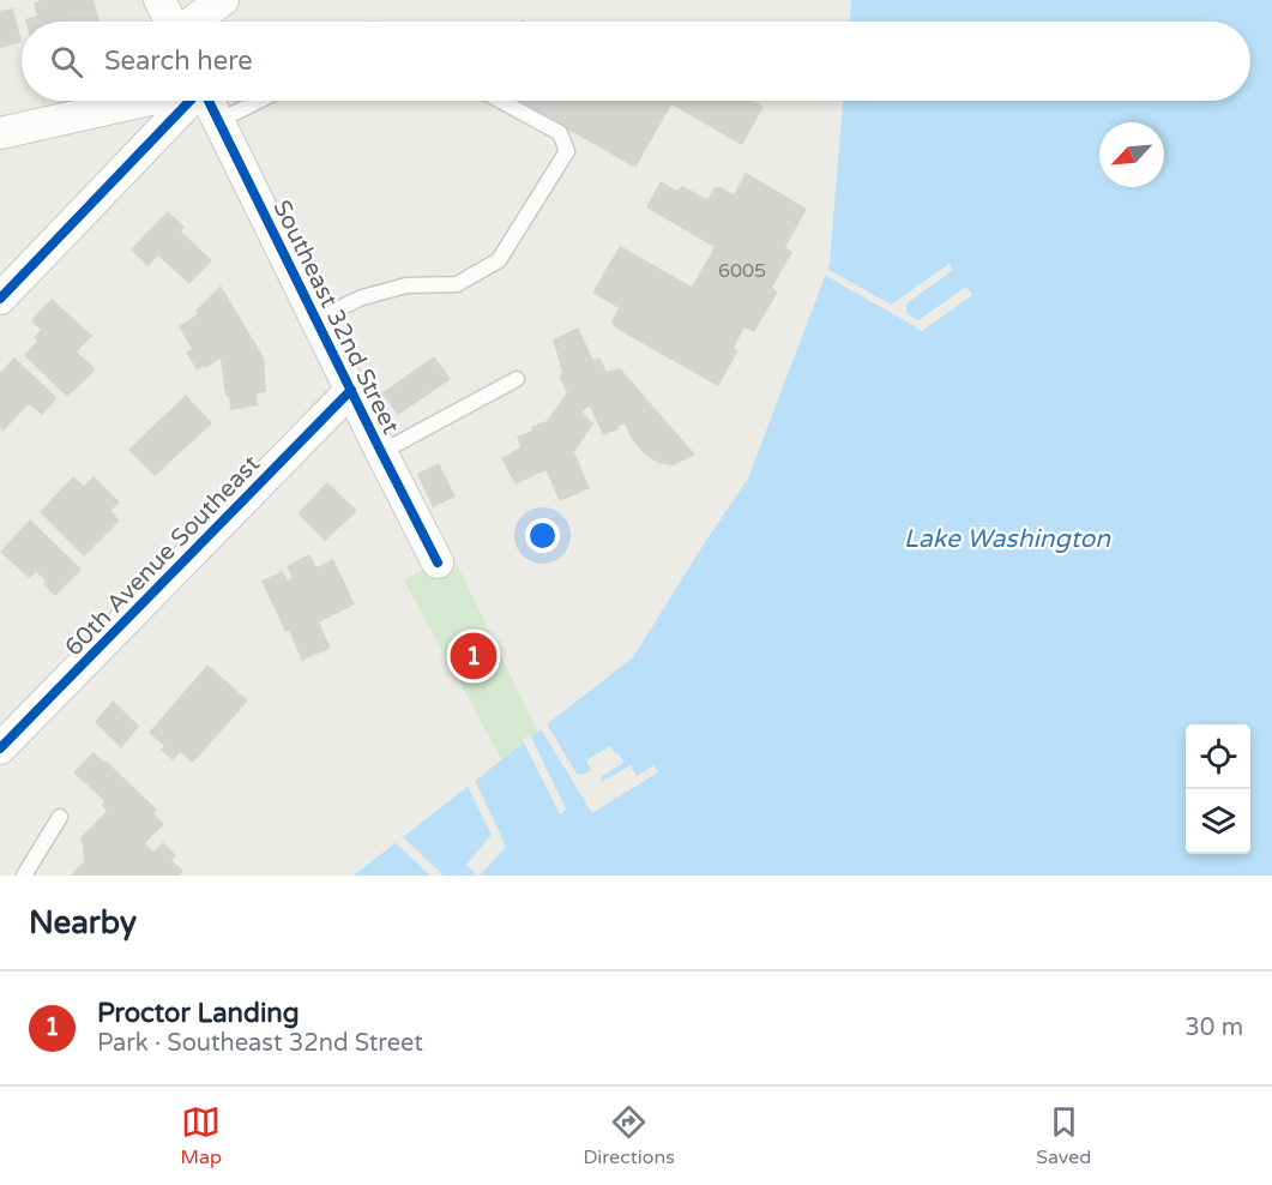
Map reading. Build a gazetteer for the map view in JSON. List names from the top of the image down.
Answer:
{
  "streets": {
    "street": ["Southeast 32nd Street", "60th Avenue Southeast"]
  },
  "crossings": [
    ["Southeast 32nd Street", "60th Avenue Southeast"]
  ],
  "water": ["Lake Washington"],
  "house_numbers": ["6005"],
  "north": "bottom left",
  "page": {
    "search": "Search here",
    "pins": "1",
    "heading": "Nearby",
    "list": [
      {
        "mark": "1",
        "name": "Proctor Landing",
        "note": "Park · Southeast 32nd Street",
        "value": "30 m"
      }
    ],
    "nav": ["Map", "Directions", "Saved"]
  }
}
